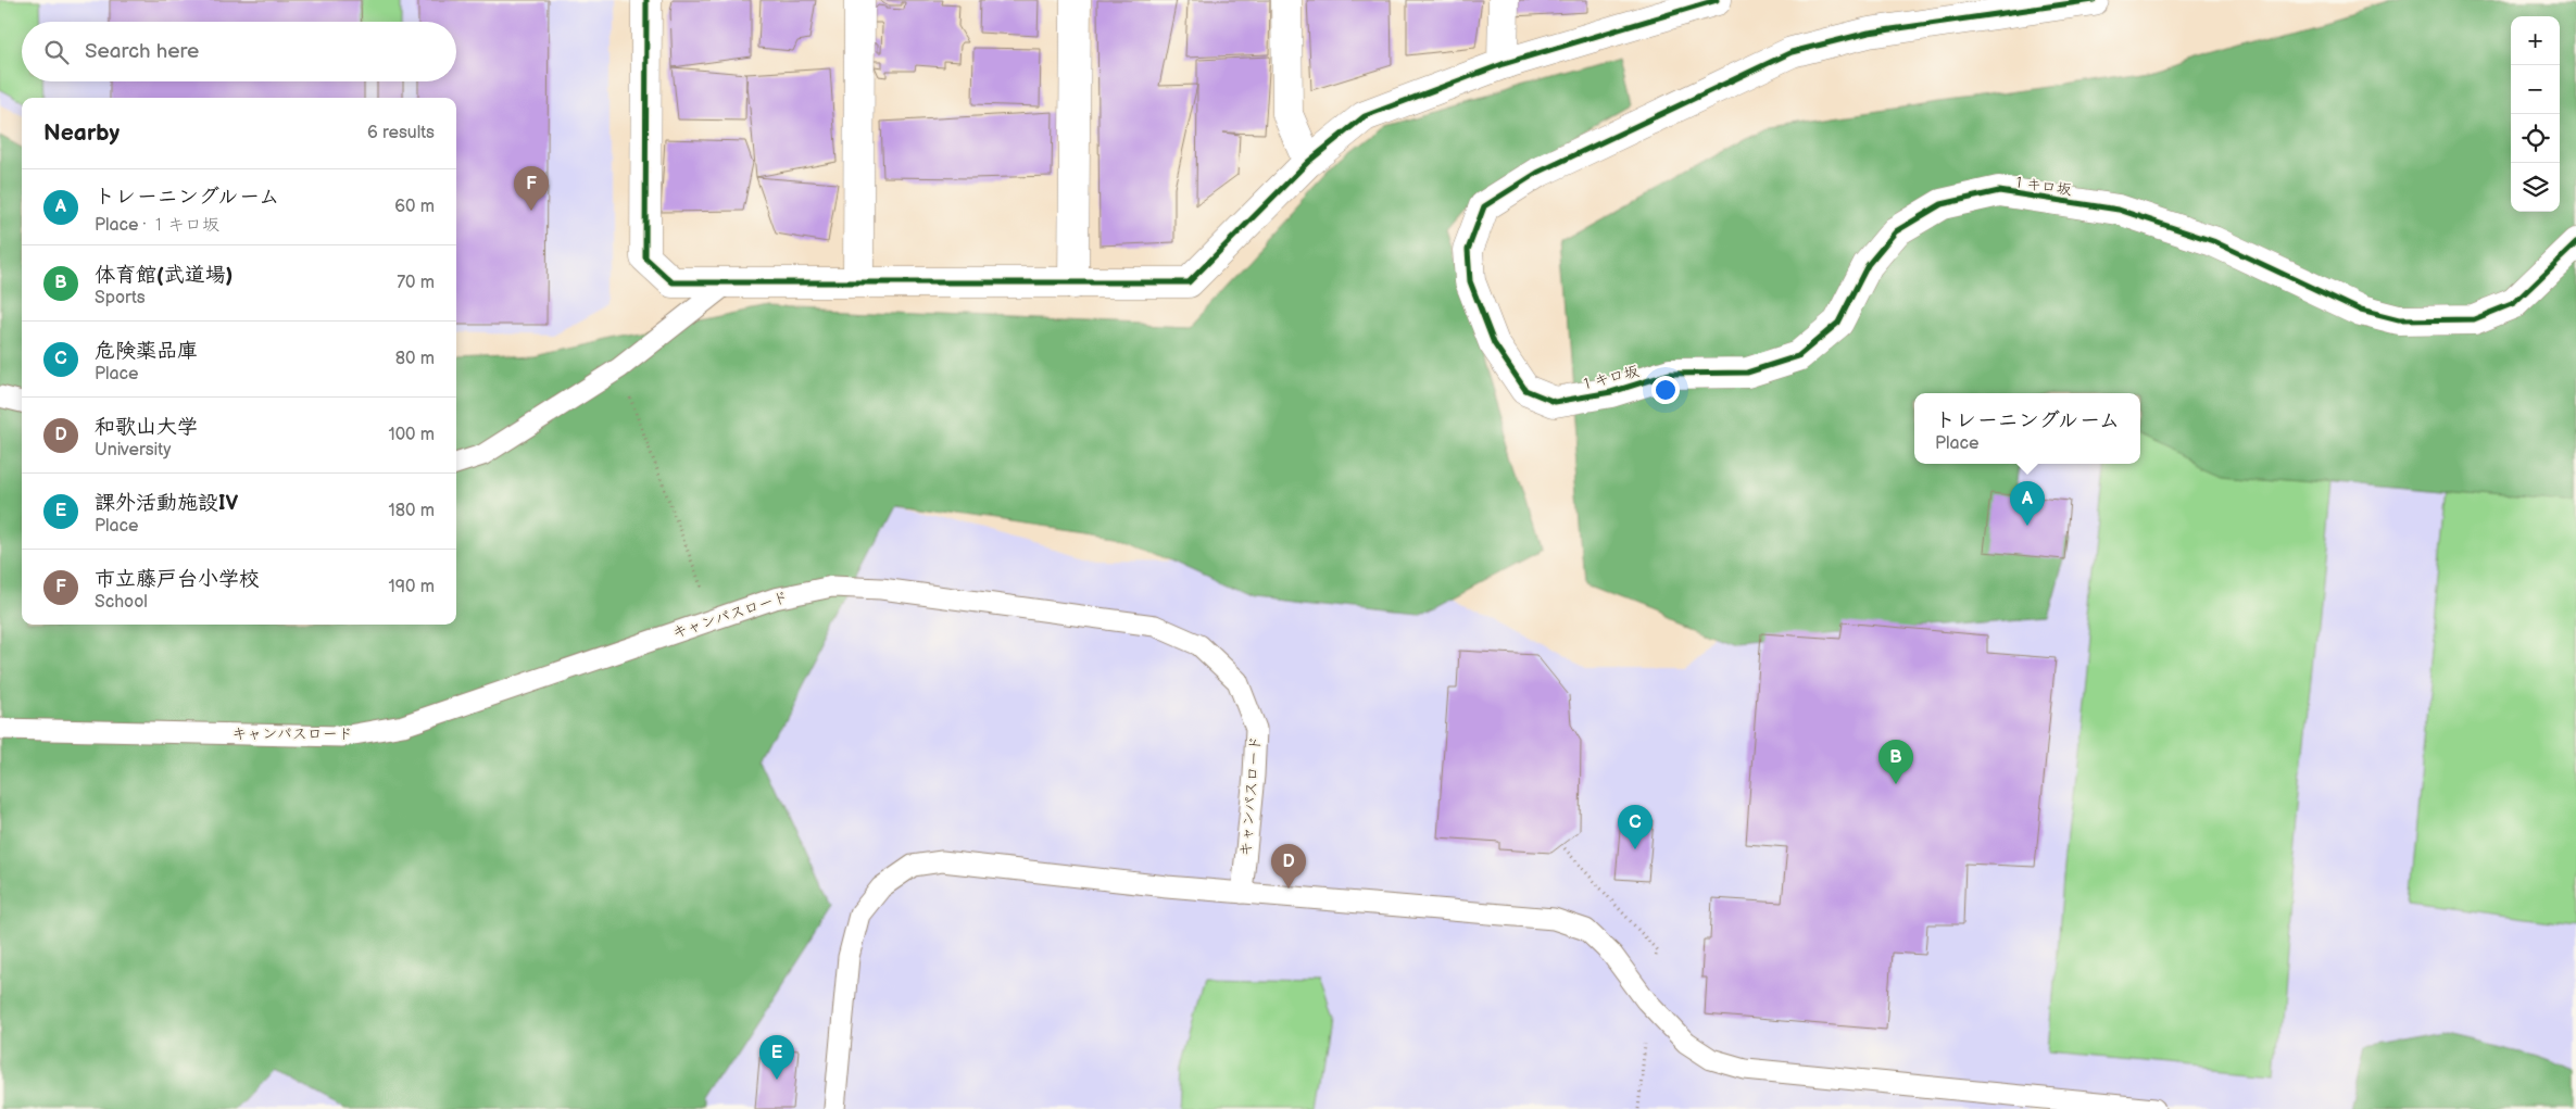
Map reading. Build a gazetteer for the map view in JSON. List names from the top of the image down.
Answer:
{
  "streets": {
    "street": ["１キロ坂"],
    "lane": ["キャンパスロード"]
  },
  "page": {
    "map_buttons": ["+", "−"],
    "search": "Search here",
    "heading": ["Nearby", "6 results"],
    "pins": [
      "F",
      "A",
      "B",
      "C",
      "D",
      "E"
    ],
    "list": [
      {
        "mark": "A",
        "name": "トレーニングルーム",
        "note": "Place · １キロ坂",
        "value": "60 m"
      },
      {
        "mark": "B",
        "name": "体育館(武道場)",
        "note": "Sports",
        "value": "70 m"
      },
      {
        "mark": "C",
        "name": "危険薬品庫",
        "note": "Place",
        "value": "80 m"
      },
      {
        "mark": "D",
        "name": "和歌山大学",
        "note": "University",
        "value": "100 m"
      },
      {
        "mark": "E",
        "name": "課外活動施設IV",
        "note": "Place",
        "value": "180 m"
      },
      {
        "mark": "F",
        "name": "市立藤戸台小学校",
        "note": "School",
        "value": "190 m"
      }
    ],
    "popup": ["トレーニングルーム", "Place"]
  }
}
